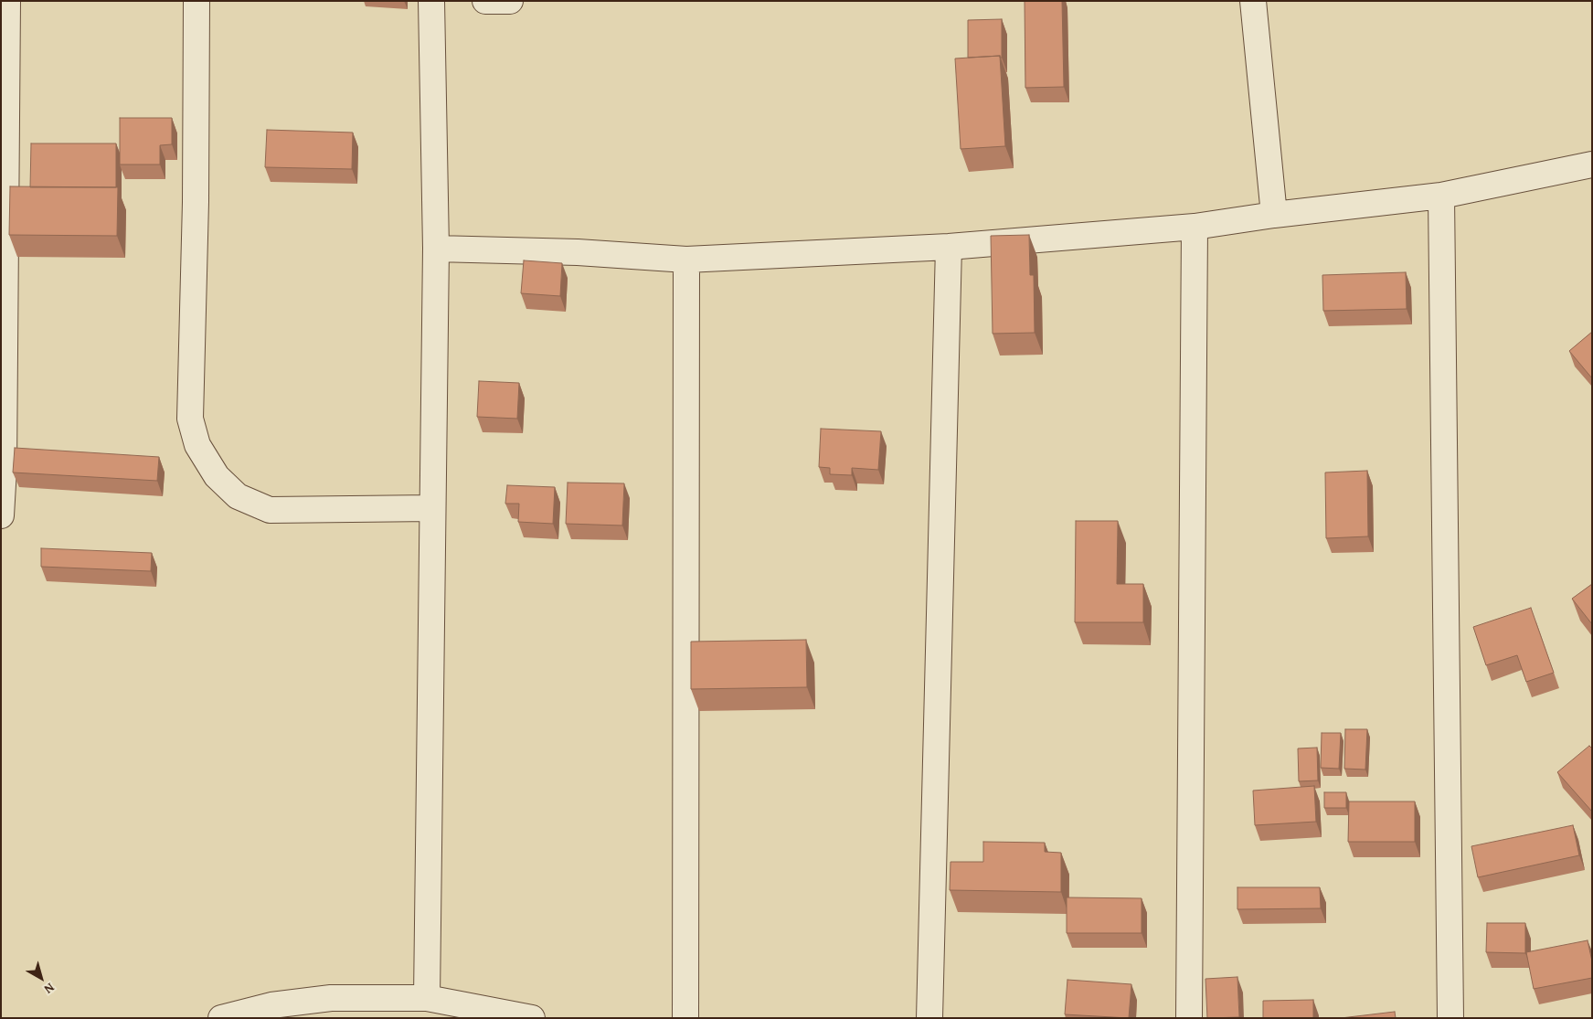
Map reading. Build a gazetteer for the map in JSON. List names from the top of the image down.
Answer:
{
  "north": "bottom right"
}
